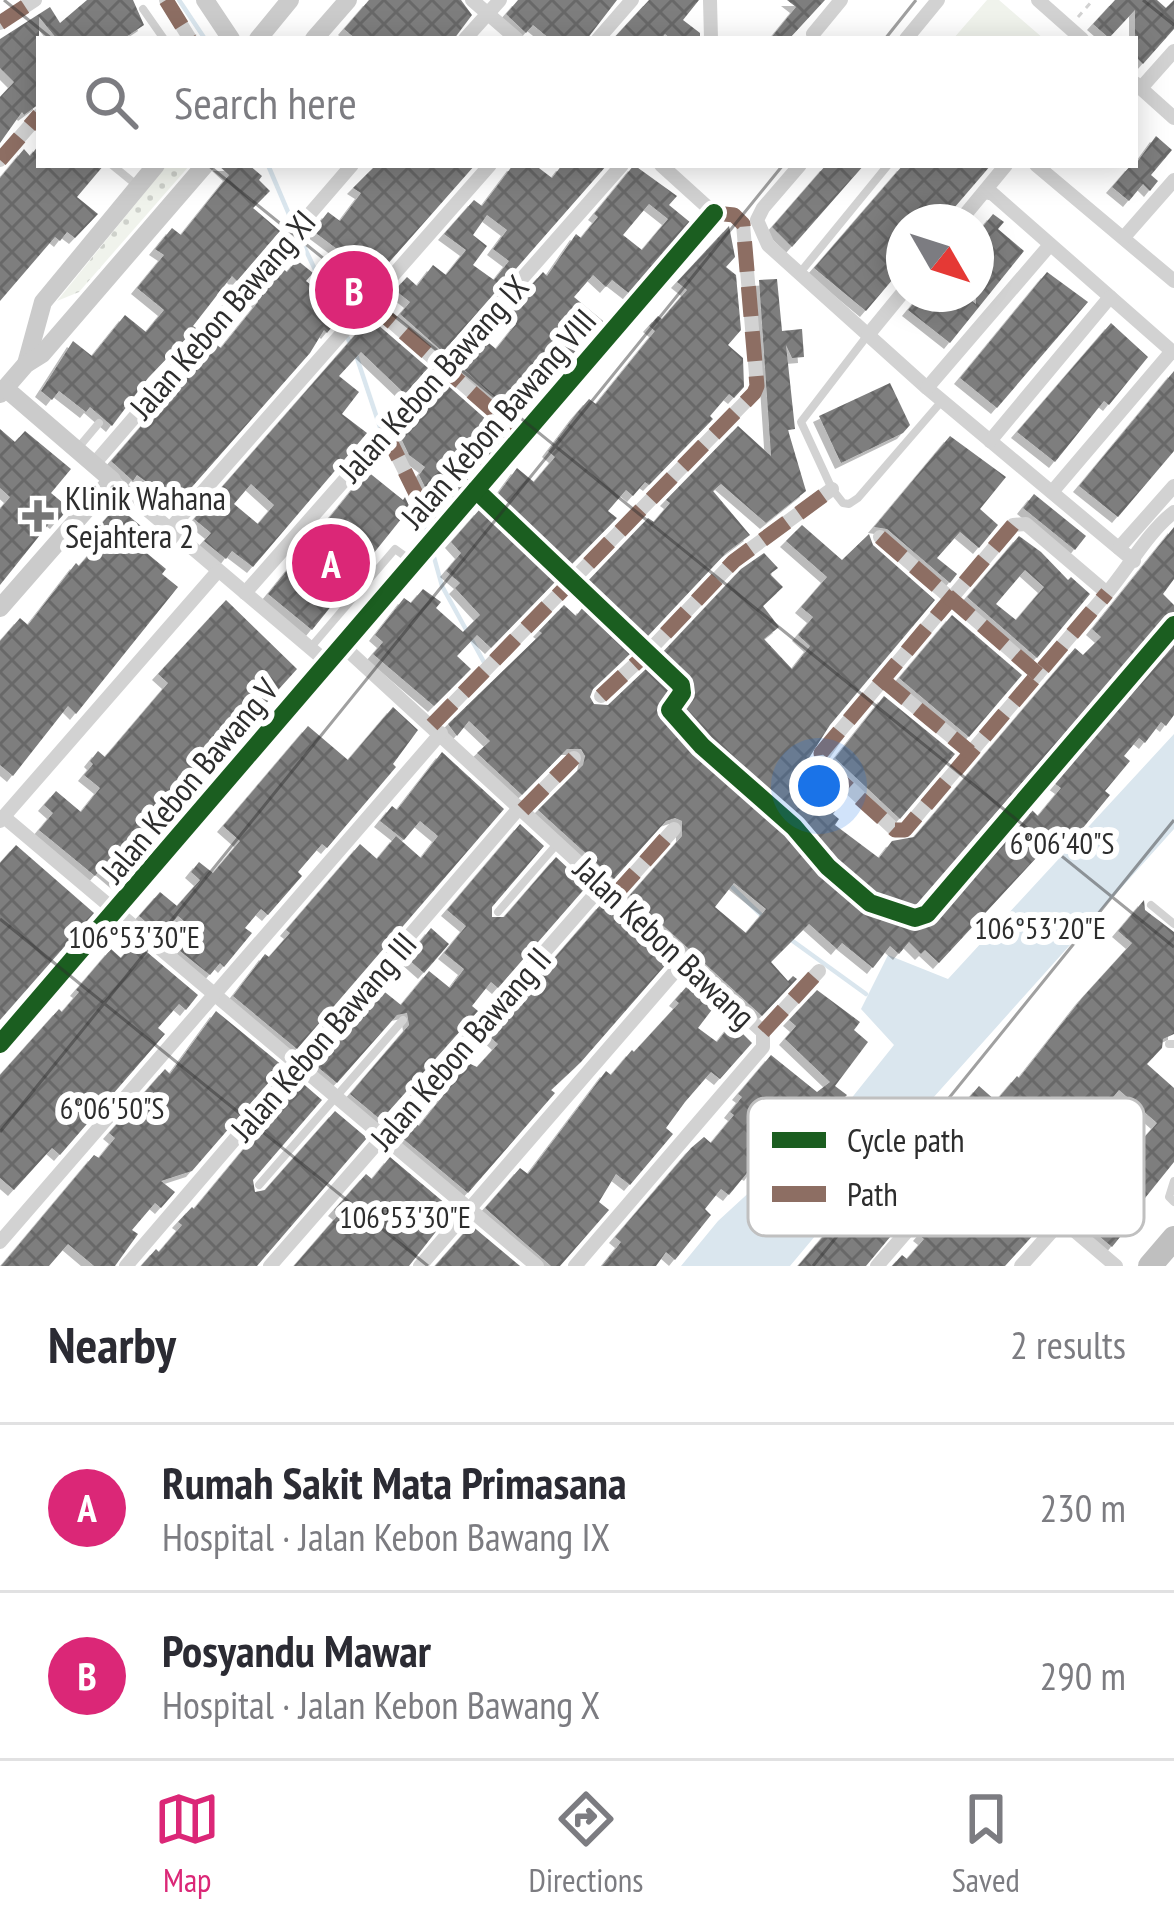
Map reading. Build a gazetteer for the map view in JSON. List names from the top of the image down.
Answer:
{
  "streets": {
    "street": [
      "Jalan Kebon Bawang XI",
      "Jalan Kebon Bawang IX",
      "Jalan Kebon Bawang VIII",
      "Jalan Kebon Bawang V",
      "Jalan Kebon Bawang",
      "Jalan Kebon Bawang III",
      "Jalan Kebon Bawang II"
    ]
  },
  "crossings": [
    ["Jalan Kebon Bawang VIII", "Jalan Kebon Bawang V"],
    ["Jalan Kebon Bawang VIII", "Jalan Kebon Bawang"],
    ["Jalan Kebon Bawang", "Jalan Kebon Bawang III"],
    ["Jalan Kebon Bawang", "Jalan Kebon Bawang II"]
  ],
  "places": {
    "health": ["Klinik Wahana Sejahtera 2"]
  },
  "legend": ["Cycle path", "Path"],
  "north": "bottom right",
  "page": {
    "search": "Search here",
    "pins": ["B", "A"],
    "heading": ["Nearby", "2 results"],
    "list": [
      {
        "mark": "A",
        "name": "Rumah Sakit Mata Primasana",
        "note": "Hospital · Jalan Kebon Bawang IX",
        "value": "230 m"
      },
      {
        "mark": "B",
        "name": "Posyandu Mawar",
        "note": "Hospital · Jalan Kebon Bawang X",
        "value": "290 m"
      }
    ],
    "nav": ["Map", "Directions", "Saved"]
  },
  "coordinates": [
    "6°06'40\"S",
    "106°53'20\"E",
    "106°53'30\"E",
    "6°06'50\"S"
  ]
}
